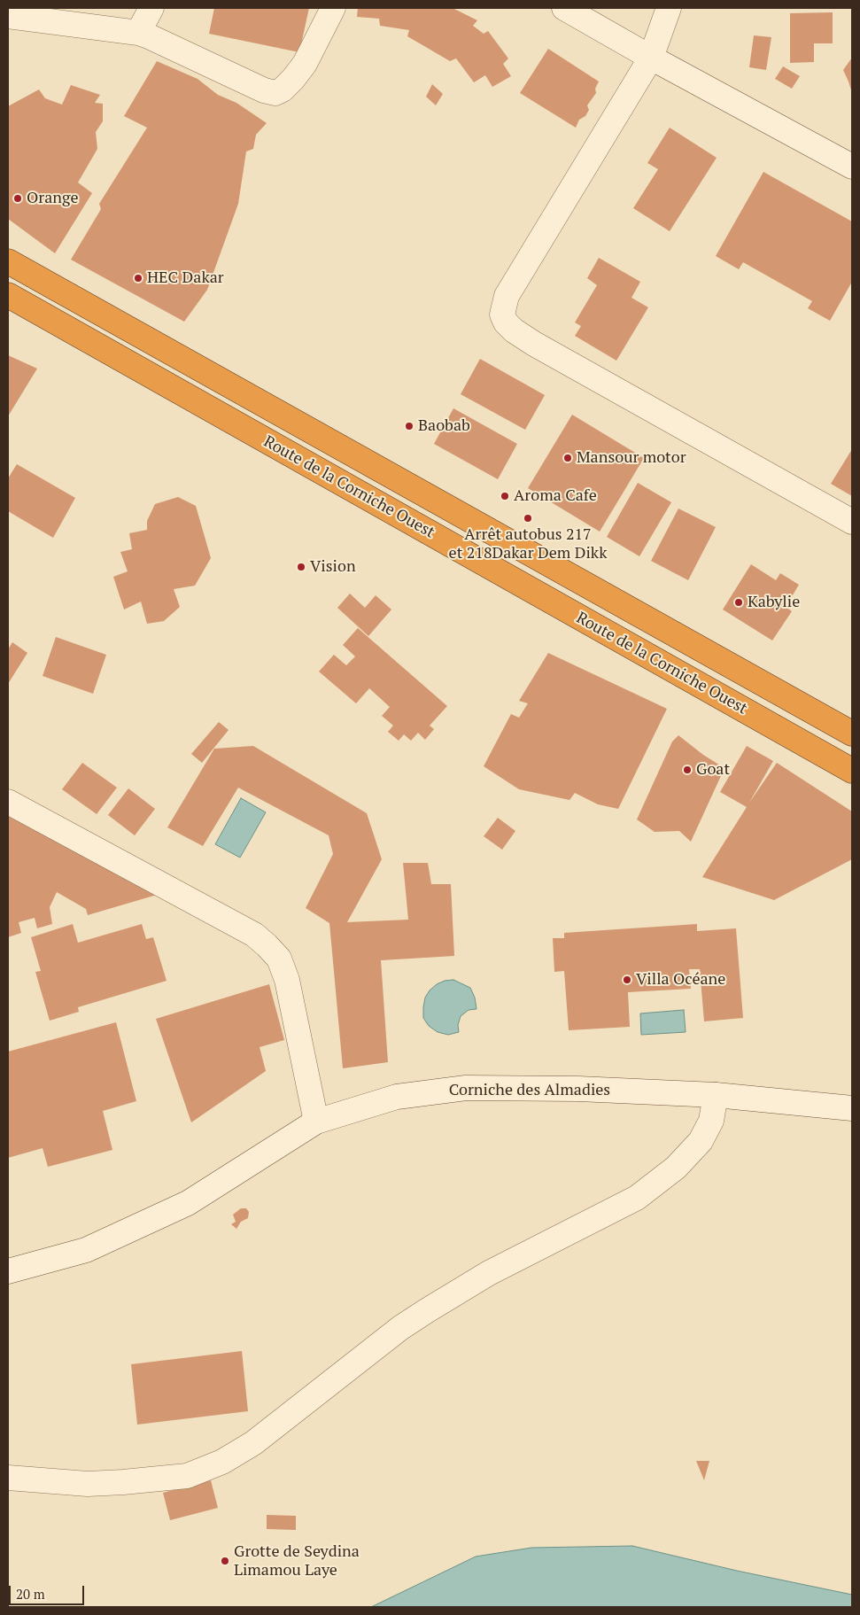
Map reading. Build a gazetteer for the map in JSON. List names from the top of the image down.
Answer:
{
  "streets": {
    "highway": ["Route de la Corniche Ouest"],
    "street": ["Corniche des Almadies"]
  },
  "places": [
    "Orange",
    "HEC Dakar",
    "Baobab",
    "Mansour motor",
    "Aroma Cafe",
    "Arrêt autobus 217 et 218Dakar Dem Dikk",
    "Vision",
    "Kabylie",
    "Goat",
    "Villa Océane",
    "Grotte de Seydina Limamou Laye"
  ],
  "scale_bar": "20 m"
}
